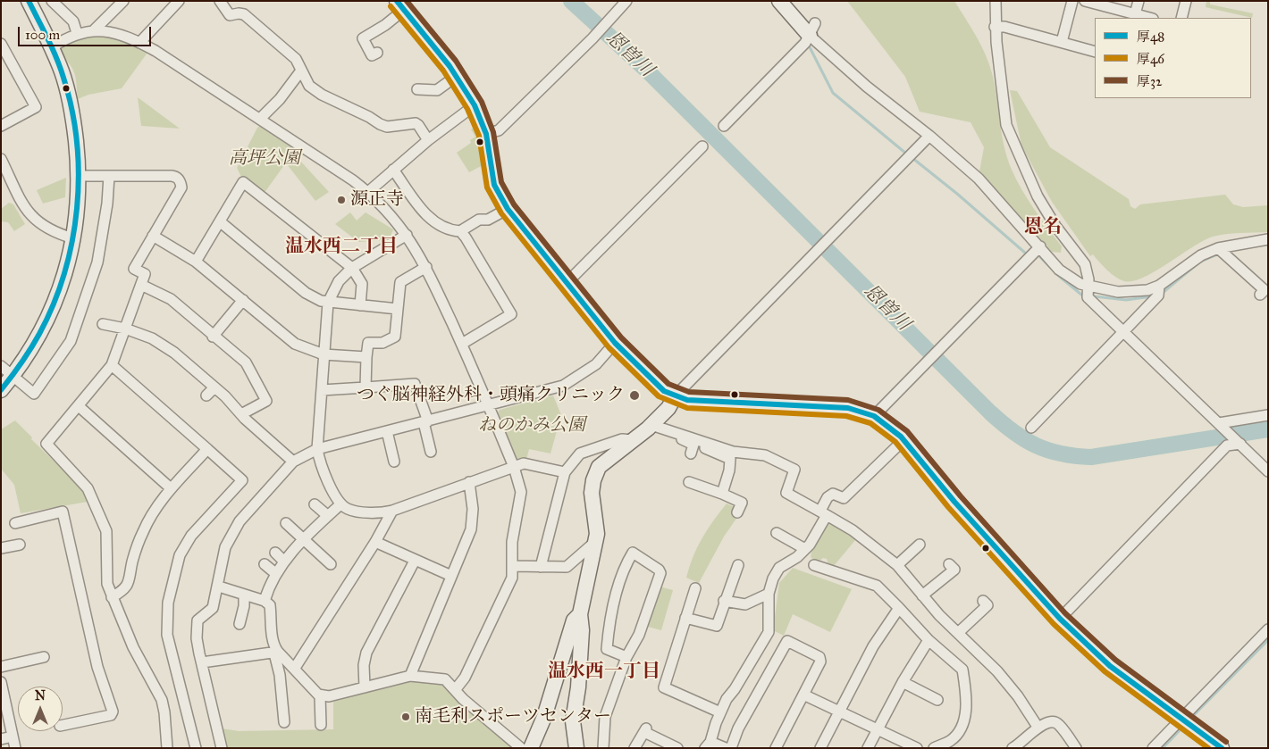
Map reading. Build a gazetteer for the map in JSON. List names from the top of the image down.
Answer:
{
  "districts": ["恩名", "温水西二丁目", "温水西一丁目"],
  "water": ["恩曽川"],
  "parks": ["高坪公園", "ねのかみ公園"],
  "places": ["源正寺", "つぐ脳神経外科・頭痛クリニック", "南毛利スポーツセンター"],
  "lines": ["transit line 厚48", "transit line 厚32", "transit line 厚46"],
  "legend": ["厚48", "厚46", "厚32"],
  "scale_bar": "100 m",
  "north": "top"
}
